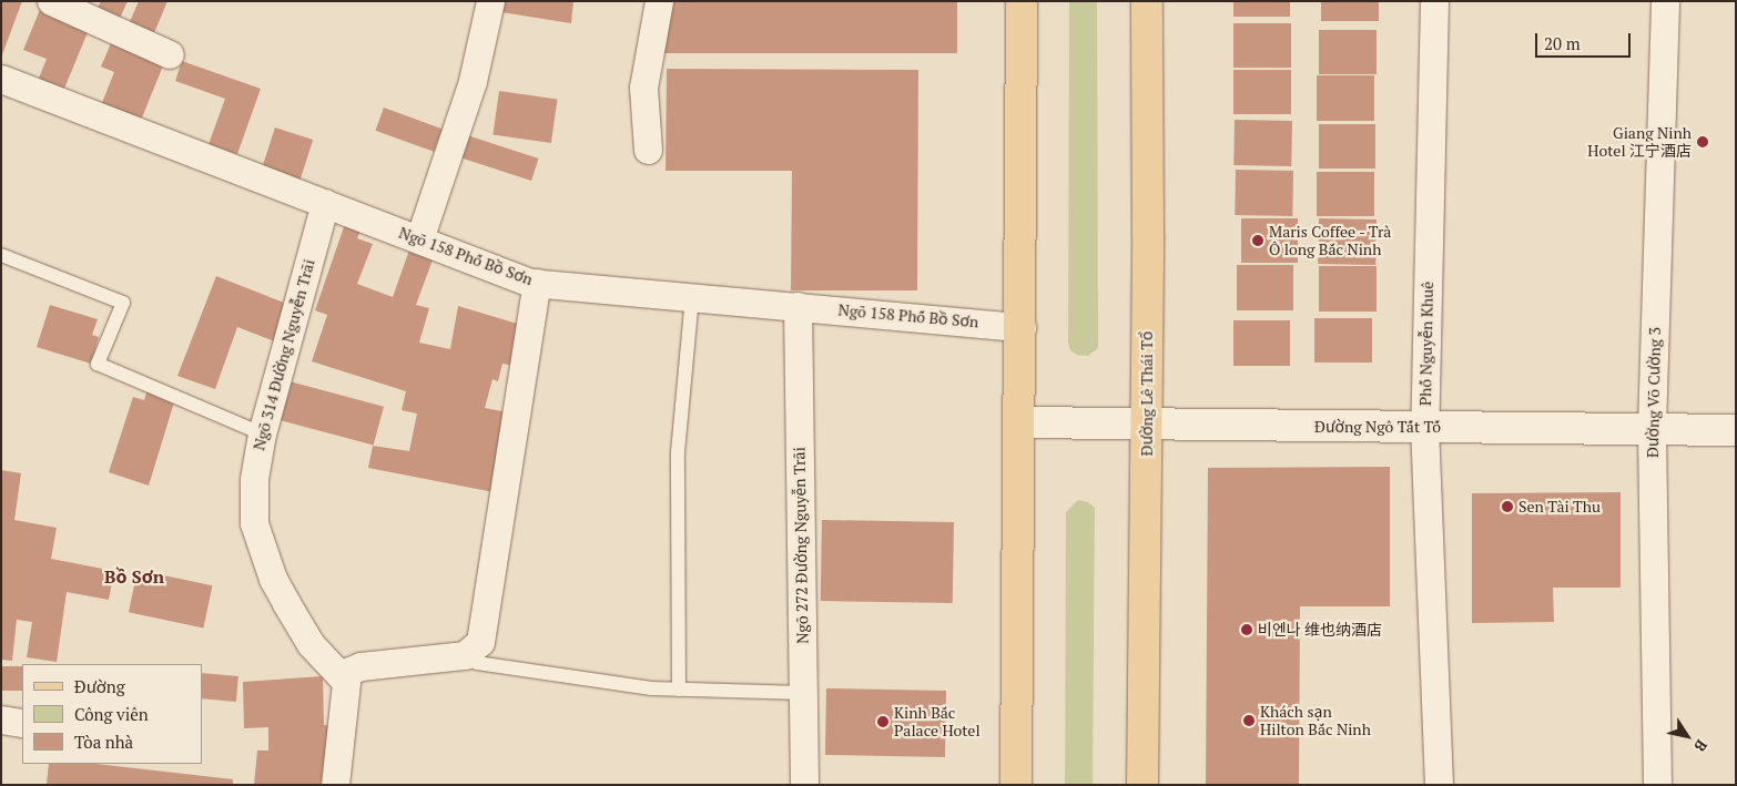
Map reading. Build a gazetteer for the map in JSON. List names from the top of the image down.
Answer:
{
  "streets": {
    "main road": ["Đường Lê Thái Tổ"],
    "street": [
      "Ngõ 158 Phố Bồ Sơn",
      "Phố Nguyễn Khuê",
      "Ngõ 314 Đường Nguyễn Trãi",
      "Đường Võ Cường 3",
      "Đường Ngô Tất Tố",
      "Ngõ 272 Đường Nguyễn Trãi"
    ]
  },
  "crossings": [
    ["Ngõ 158 Phố Bồ Sơn", "Ngõ 314 Đường Nguyễn Trãi"],
    ["Ngõ 158 Phố Bồ Sơn", "Ngõ 272 Đường Nguyễn Trãi"],
    ["Phố Nguyễn Khuê", "Đường Ngô Tất Tố"],
    ["Đường Võ Cường 3", "Đường Ngô Tất Tố"],
    ["Đường Lê Thái Tổ", "Đường Ngô Tất Tố"]
  ],
  "districts": ["Bồ Sơn"],
  "places": [
    "Giang Ninh Hotel 江宁酒店",
    "Maris Coffee - Trà Ô long Bắc Ninh",
    "Sen Tài Thu",
    "비엔나 维也纳酒店",
    "Khách sạn Hilton Bắc Ninh",
    "Kinh Bắc Palace Hotel"
  ],
  "legend": ["Đường", "Công viên", "Tòa nhà"],
  "scale_bar": "20 m",
  "north": "bottom right"
}
